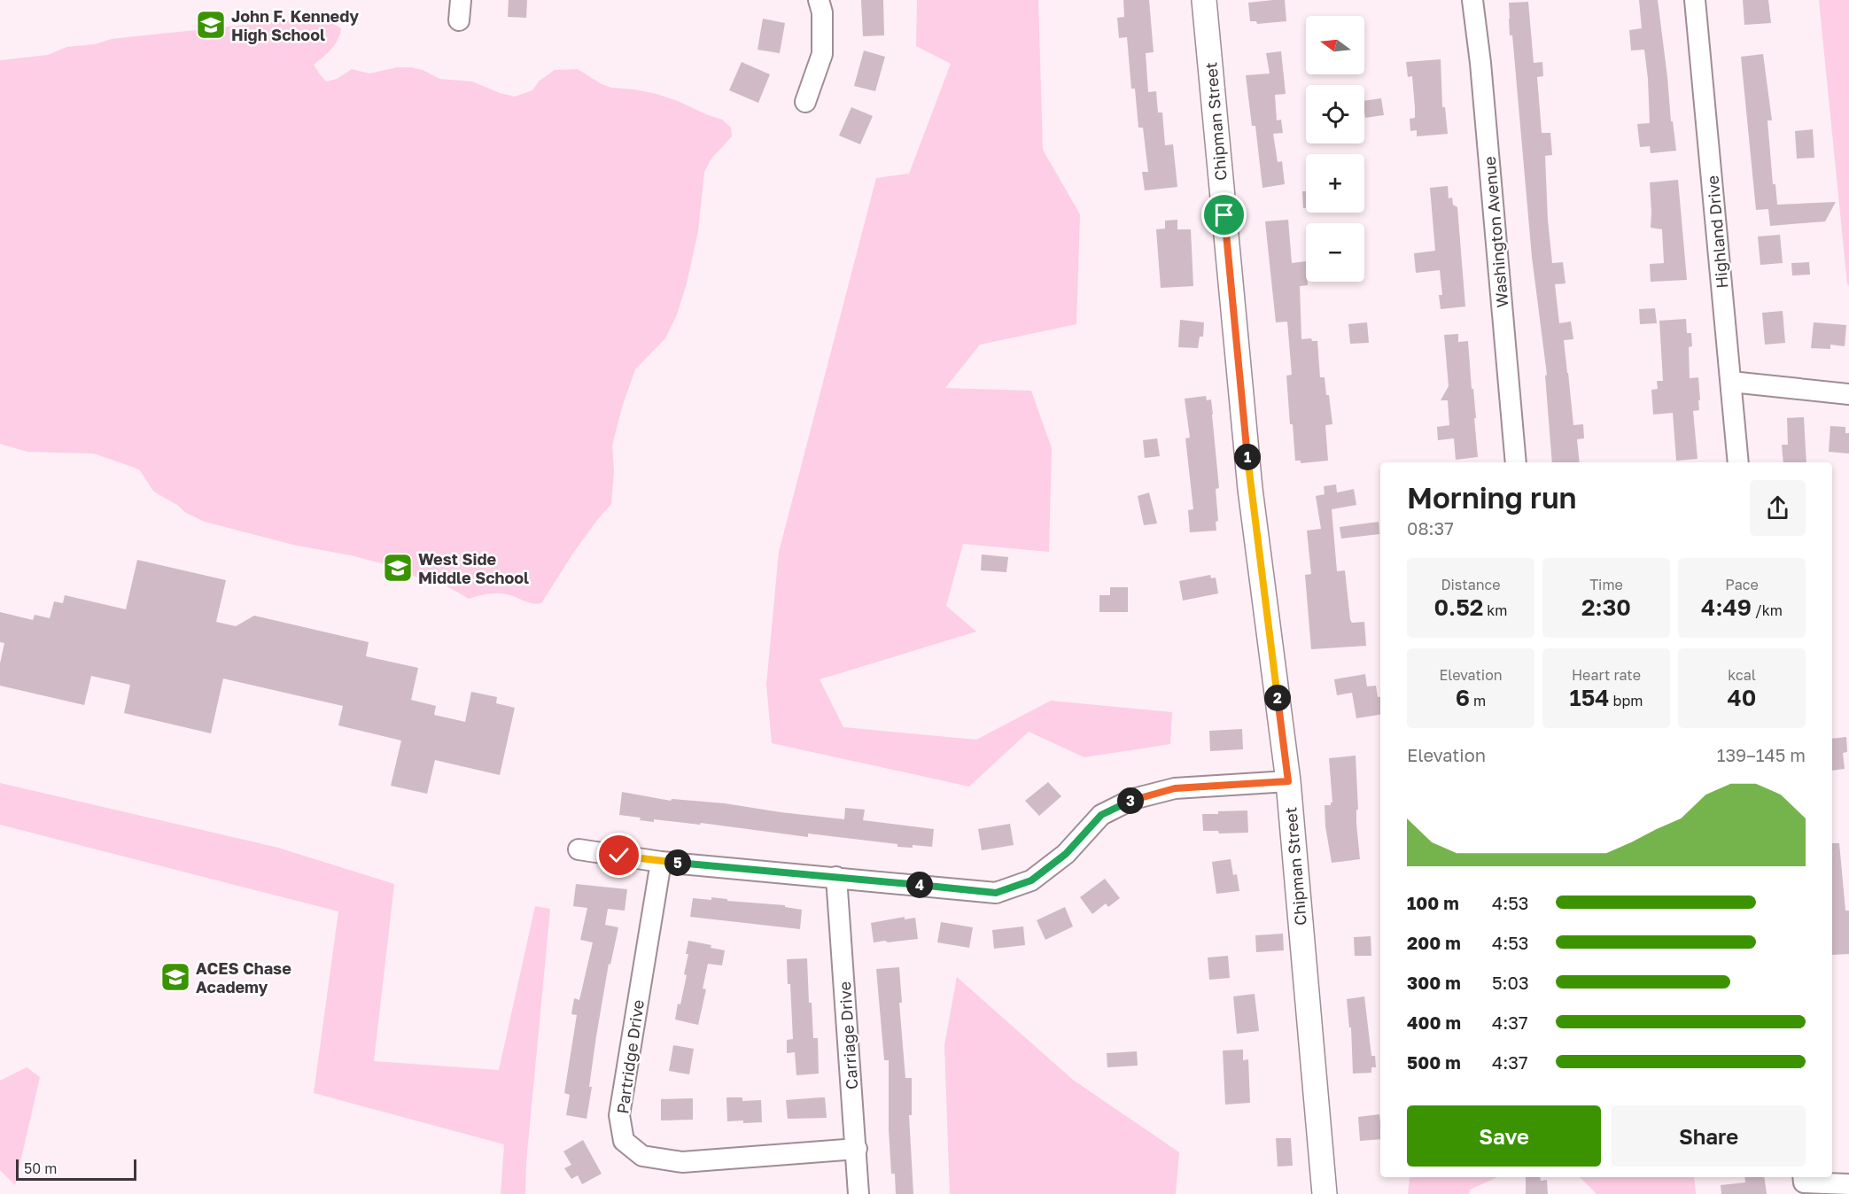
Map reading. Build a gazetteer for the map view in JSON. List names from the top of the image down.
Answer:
{
  "streets": {
    "street": [
      "Chipman Street",
      "Washington Avenue",
      "Highland Drive",
      "Carriage Drive",
      "Partridge Drive"
    ]
  },
  "crossings": [
    ["Carriage Drive", "Partridge Drive"]
  ],
  "places": {
    "school or university": ["John F. Kennedy High School", "West Side Middle School", "ACES Chase Academy"]
  },
  "scale_bar": "50 m",
  "north": "left",
  "page": {
    "map_buttons": ["+", "−"],
    "pins": [
      "1",
      "2",
      "3",
      "5",
      "4"
    ],
    "heading": ["Morning run", "08:37"],
    "stats": [
      ["Distance", "0.52 km"],
      ["Time", "2:30"],
      ["Pace", "4:49 /km"],
      ["Elevation", "6 m"],
      ["Heart rate", "154 bpm"],
      ["kcal", "40"]
    ],
    "chart": ["Elevation", "139–145 m"],
    "list": [
      {
        "name": "100 m",
        "note": "4:53"
      },
      {
        "name": "200 m",
        "note": "4:53"
      },
      {
        "name": "300 m",
        "note": "5:03"
      },
      {
        "name": "400 m",
        "note": "4:37"
      },
      {
        "name": "500 m",
        "note": "4:37"
      }
    ],
    "buttons": ["Save", "Share"],
    "scale": "50 m"
  }
}
